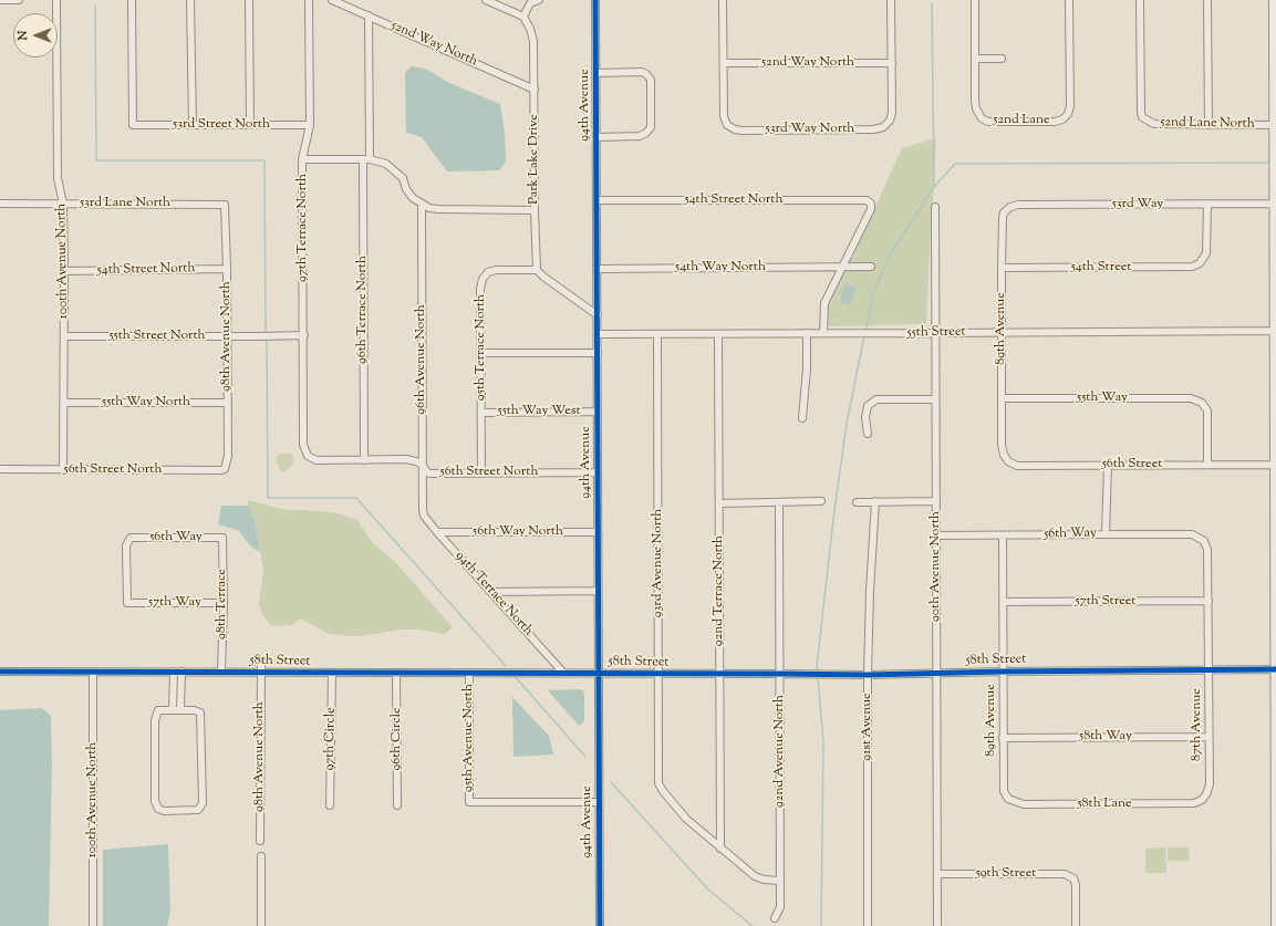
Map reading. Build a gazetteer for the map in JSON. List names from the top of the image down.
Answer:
{
  "streets": {
    "street": [
      "52nd Way North",
      "94th Avenue",
      "52nd Lane",
      "52nd Lane North",
      "53rd Street North",
      "53rd Way North",
      "Park Lake Drive",
      "54th Street North",
      "53rd Lane North",
      "53rd Way",
      "97th Terrace North",
      "100th Avenue North",
      "54th Way North",
      "54th Street",
      "96th Terrace North",
      "89th Avenue",
      "55th Street",
      "55th Street North",
      "98th Avenue North",
      "95th Terrace North",
      "96th Avenue North",
      "55th Way",
      "55th Way North",
      "55th Way West",
      "56th Street",
      "56th Street North",
      "56th Way North",
      "56th Way",
      "93rd Avenue North",
      "90th Avenue North",
      "92nd Terrace North",
      "94th Terrace North",
      "57th Street",
      "57th Way",
      "98th Terrace",
      "58th Street",
      "87th Avenue",
      "91st Avenue",
      "58th Way",
      "95th Avenue North",
      "97th Circle",
      "96th Circle",
      "92nd Avenue North",
      "58th Lane",
      "59th Street"
    ]
  },
  "crossings": [
    ["52nd Way North", "53rd Way North"],
    ["52nd Way North", "Park Lake Drive"],
    ["52nd Way North", "96th Terrace North"],
    ["94th Avenue", "54th Street North"],
    ["94th Avenue", "54th Way North"],
    ["94th Avenue", "55th Street"],
    ["94th Avenue", "55th Way West"],
    ["94th Avenue", "56th Street North"],
    ["94th Avenue", "56th Way North"],
    ["94th Avenue", "58th Street"],
    ["94th Avenue", "95th Avenue North"],
    ["53rd Street North", "97th Terrace North"],
    ["Park Lake Drive", "95th Terrace North"],
    ["54th Street North", "100th Avenue North"],
    ["54th Street North", "54th Way North"],
    ["54th Street North", "98th Avenue North"],
    ["53rd Lane North", "100th Avenue North"],
    ["53rd Lane North", "98th Avenue North"],
    ["53rd Way", "54th Street"],
    ["53rd Way", "89th Avenue"],
    ["97th Terrace North", "55th Street North"],
    ["97th Terrace North", "56th Street North"],
    ["100th Avenue North", "55th Street North"],
    ["100th Avenue North", "55th Way North"],
    ["100th Avenue North", "56th Street North"],
    ["100th Avenue North", "58th Street"],
    ["54th Street", "89th Avenue"],
    ["96th Terrace North", "56th Street North"],
    ["89th Avenue", "55th Street"],
    ["89th Avenue", "55th Way"],
    ["89th Avenue", "56th Street"],
    ["89th Avenue", "56th Way"],
    ["89th Avenue", "57th Street"],
    ["89th Avenue", "58th Street"],
    ["89th Avenue", "58th Way"],
    ["89th Avenue", "58th Lane"],
    ["55th Street", "93rd Avenue North"],
    ["55th Street", "90th Avenue North"],
    ["55th Street", "92nd Terrace North"],
    ["55th Street North", "98th Avenue North"],
    ["98th Avenue North", "55th Way North"],
    ["98th Avenue North", "56th Street North"],
    ["98th Avenue North", "58th Street"],
    ["95th Terrace North", "55th Way West"],
    ["95th Terrace North", "56th Street North"],
    ["96th Avenue North", "56th Street North"],
    ["96th Avenue North", "94th Terrace North"],
    ["55th Way", "56th Street"],
    ["56th Way North", "94th Terrace North"],
    ["56th Way", "90th Avenue North"],
    ["56th Way", "57th Way"],
    ["56th Way", "98th Terrace"],
    ["56th Way", "87th Avenue"],
    ["93rd Avenue North", "92nd Terrace North"],
    ["93rd Avenue North", "58th Street"],
    ["90th Avenue North", "58th Street"],
    ["90th Avenue North", "59th Street"],
    ["92nd Terrace North", "58th Street"],
    ["94th Terrace North", "58th Street"],
    ["57th Street", "87th Avenue"],
    ["57th Way", "98th Terrace"],
    ["98th Terrace", "58th Street"],
    ["58th Street", "87th Avenue"],
    ["58th Street", "91st Avenue"],
    ["58th Street", "95th Avenue North"],
    ["58th Street", "97th Circle"],
    ["58th Street", "96th Circle"],
    ["58th Street", "92nd Avenue North"],
    ["87th Avenue", "58th Way"],
    ["87th Avenue", "58th Lane"]
  ],
  "north": "left"
}
